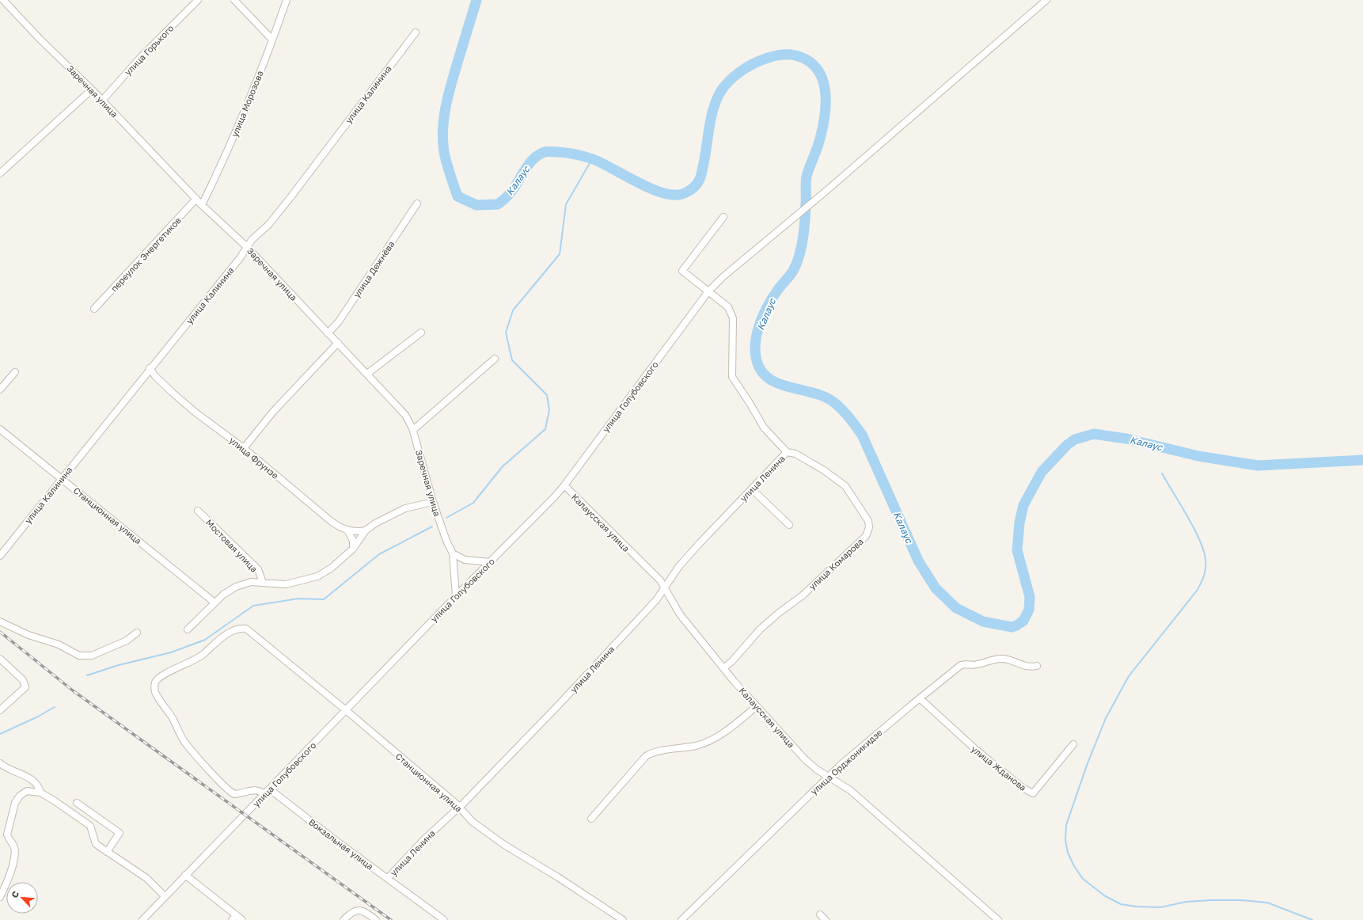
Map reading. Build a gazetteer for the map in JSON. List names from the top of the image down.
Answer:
{
  "streets": {
    "street": [
      "улица Горького",
      "Заречная улица",
      "улица Калинина",
      "улица Морозова",
      "переулок Энергетиков",
      "улица Дежнёва",
      "улица Голубовского",
      "улица Фрунзе",
      "улица Ленина",
      "Станционная улица",
      "Калаусская улица",
      "Мостовая улица",
      "улица Комарова",
      "улица Орджоникидзе",
      "улица Жданова",
      "Вокзальная улица"
    ]
  },
  "crossings": [
    ["улица Горького", "Заречная улица"],
    ["Заречная улица", "улица Калинина"],
    ["Заречная улица", "улица Морозова"],
    ["Заречная улица", "переулок Энергетиков"],
    ["Заречная улица", "улица Дежнёва"],
    ["Заречная улица", "улица Голубовского"],
    ["улица Калинина", "улица Фрунзе"],
    ["улица Калинина", "Станционная улица"],
    ["улица Голубовского", "Станционная улица"],
    ["улица Голубовского", "Калаусская улица"],
    ["улица Голубовского", "улица Комарова"],
    ["улица Голубовского", "Вокзальная улица"],
    ["улица Ленина", "Станционная улица"],
    ["улица Ленина", "Калаусская улица"],
    ["улица Ленина", "улица Комарова"],
    ["улица Ленина", "Вокзальная улица"],
    ["Калаусская улица", "улица Комарова"],
    ["Калаусская улица", "улица Орджоникидзе"],
    ["улица Орджоникидзе", "улица Жданова"]
  ],
  "water": ["Калаус"],
  "north": "top left"
}
